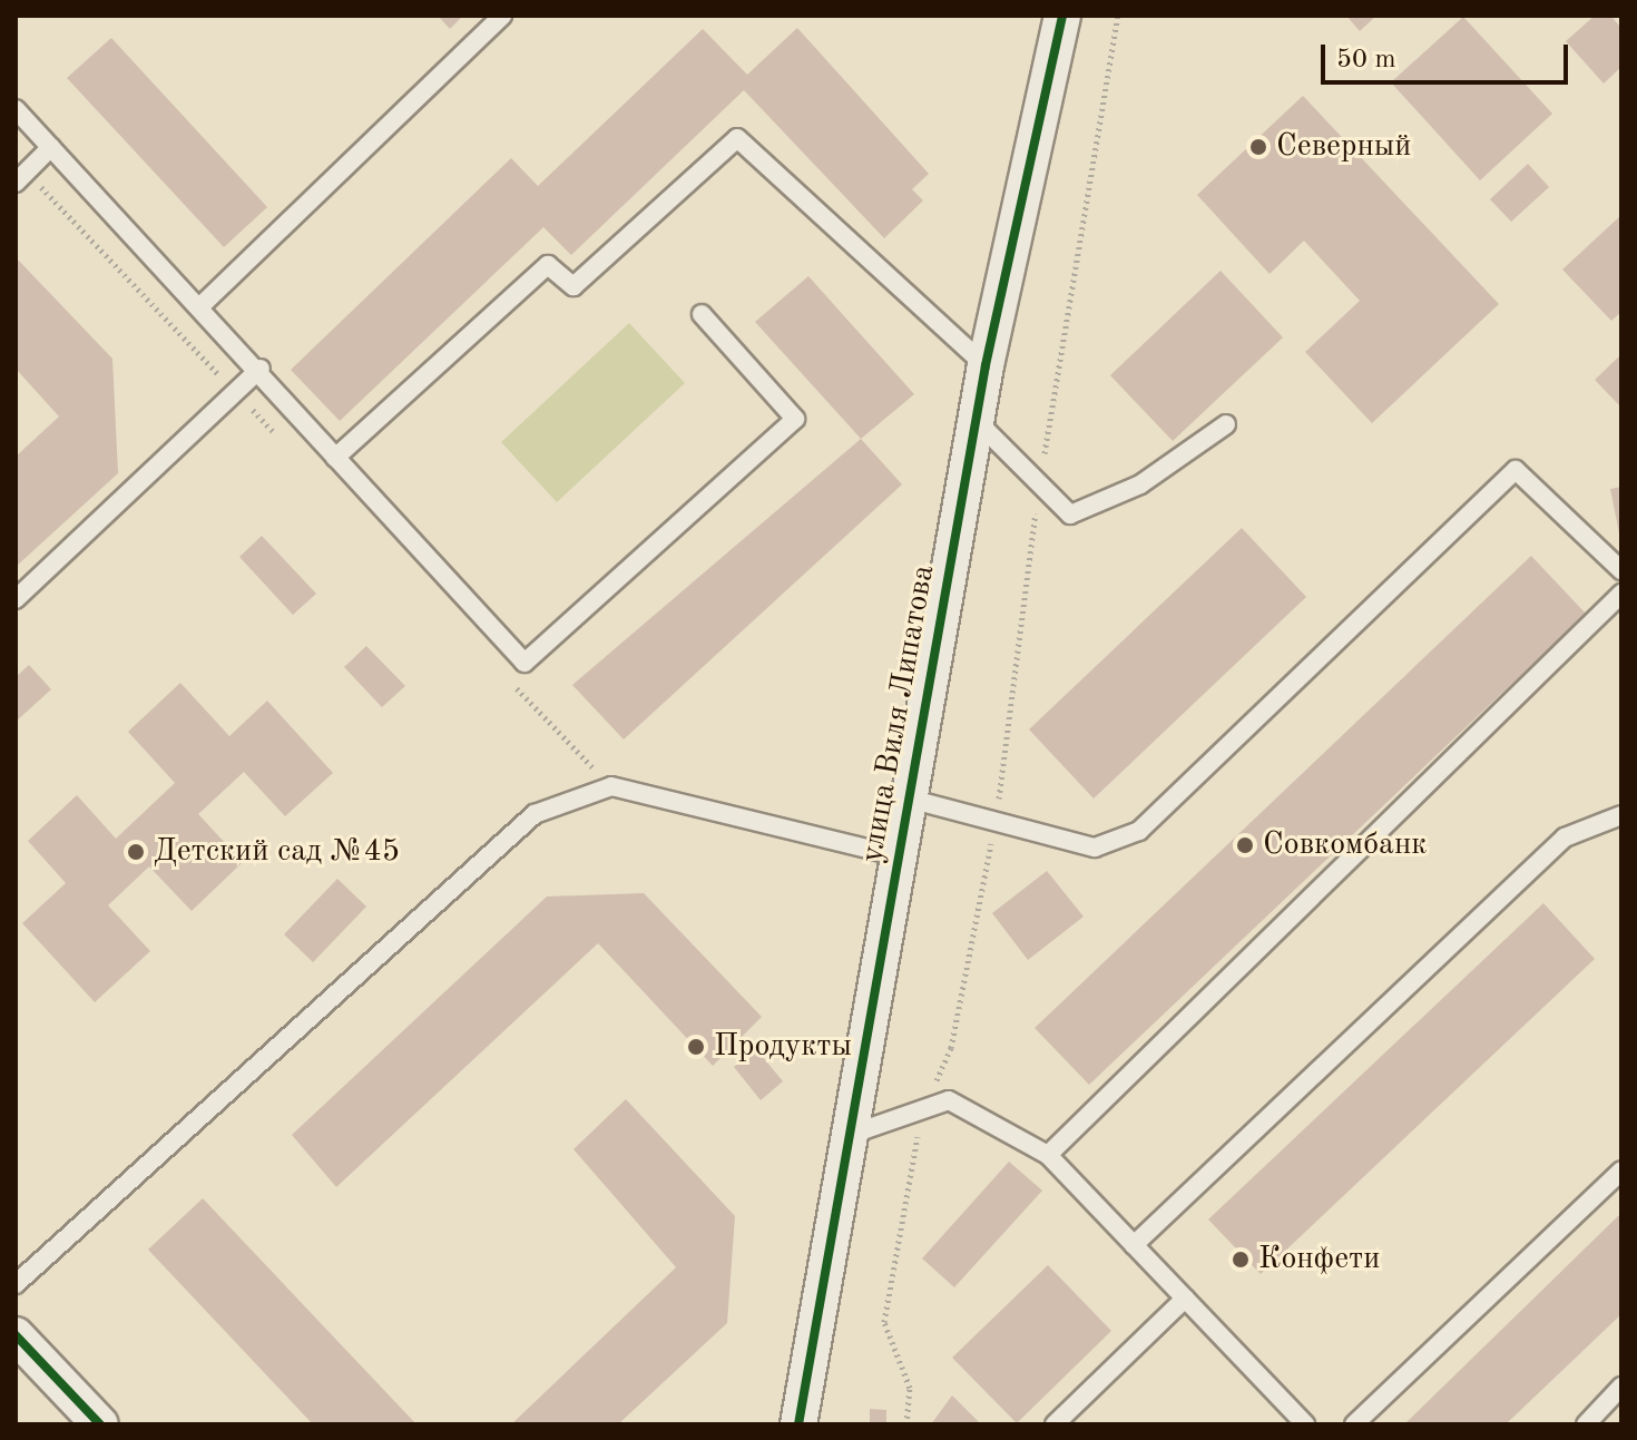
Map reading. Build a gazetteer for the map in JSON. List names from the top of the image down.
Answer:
{
  "streets": {
    "street": ["улица Виля Липатова"]
  },
  "places": [
    "Северный",
    "Совкомбанк",
    "Детский сад №45",
    "Продукты",
    "Конфети"
  ],
  "scale_bar": "50 m"
}
